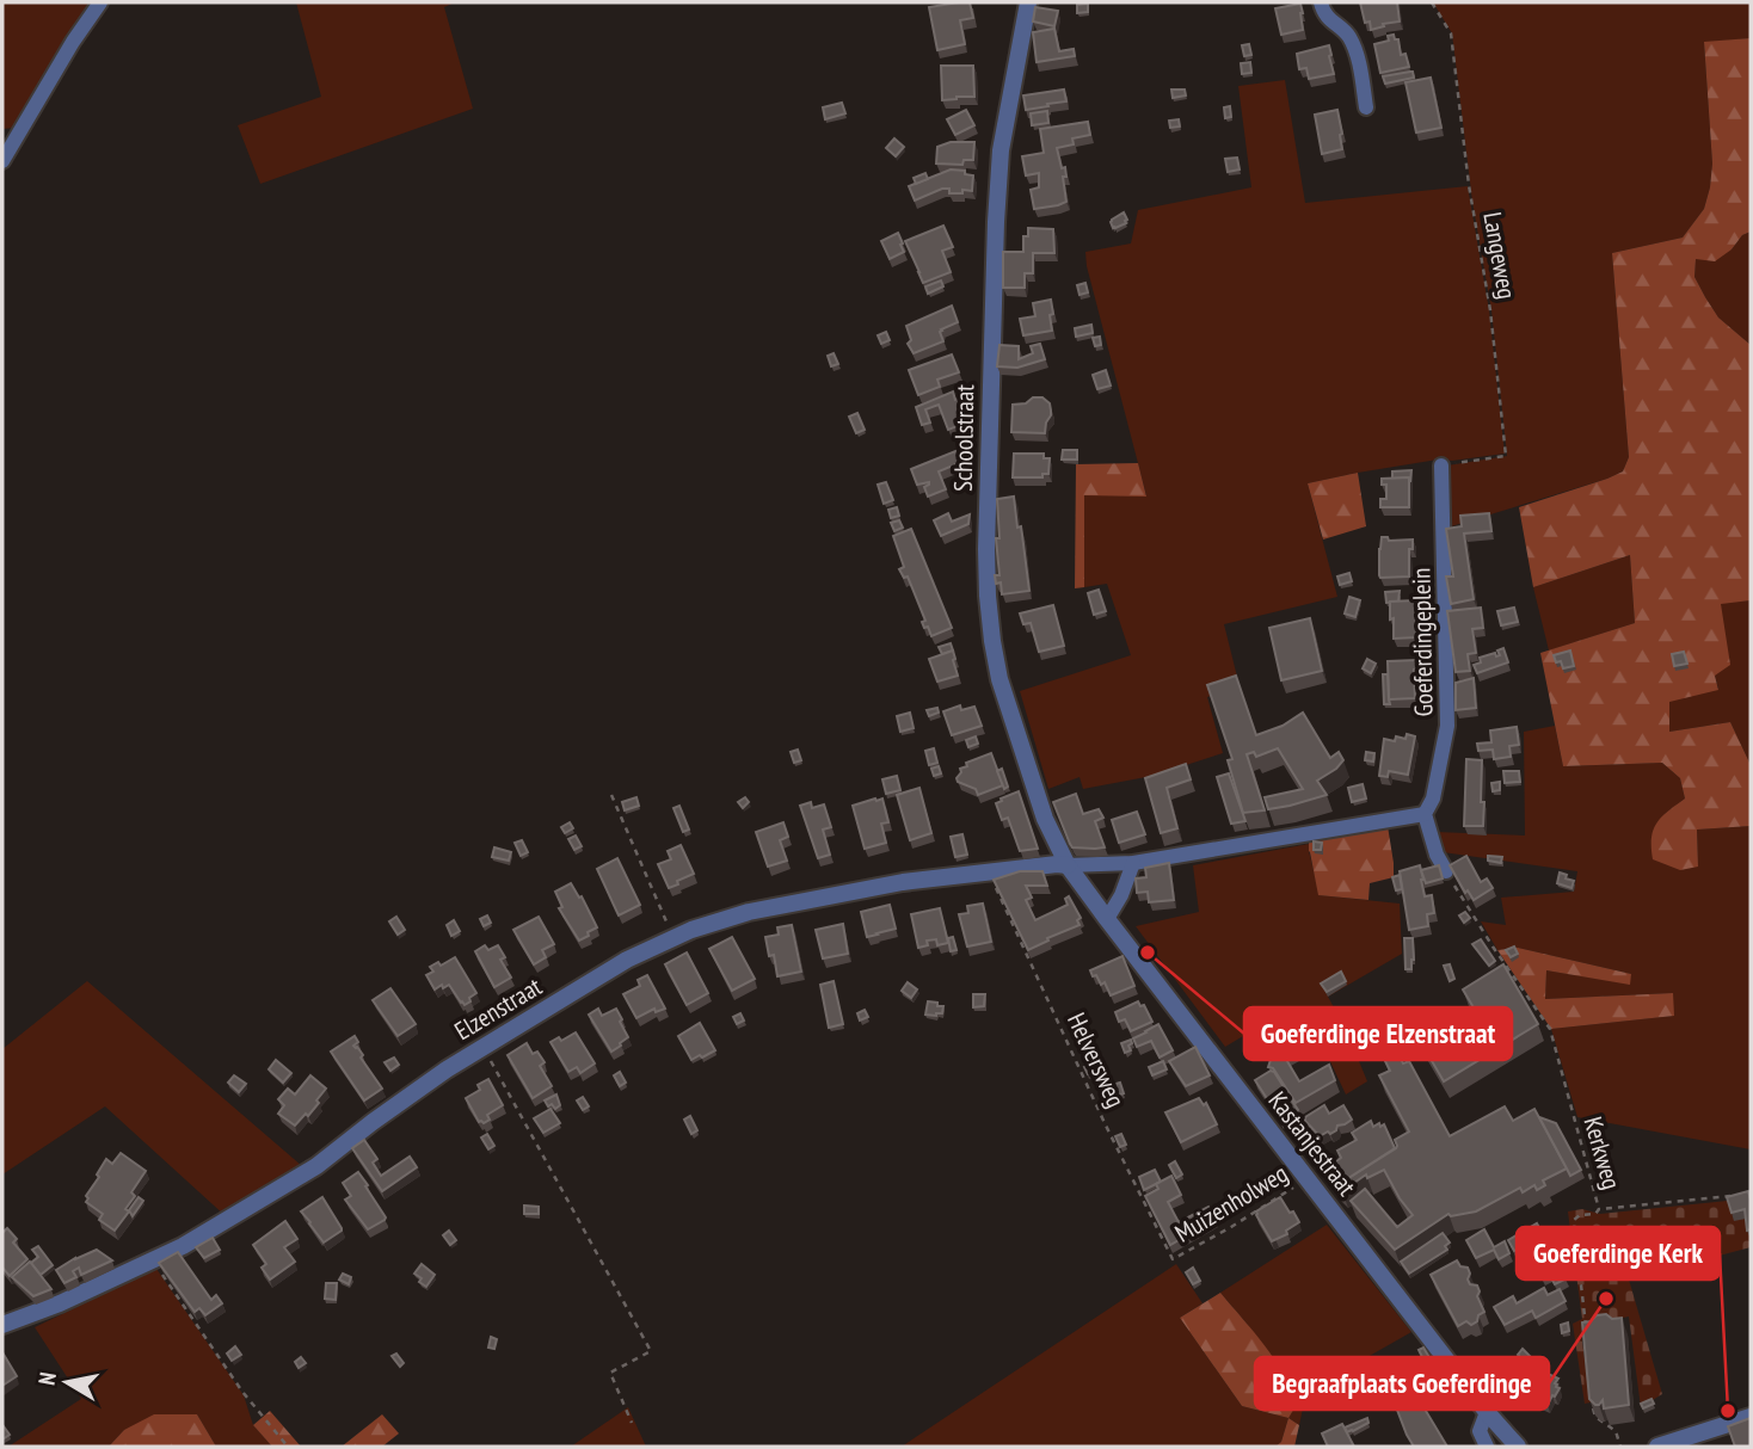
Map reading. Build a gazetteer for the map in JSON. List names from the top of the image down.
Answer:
{
  "streets": {
    "street": [
      "Schoolstraat",
      "Goeferdingeplein",
      "Elzenstraat",
      "Kastanjestraat"
    ],
    "path": [
      "Langeweg",
      "Helversweg",
      "Kerkweg",
      "Muizenholweg"
    ]
  },
  "crossings": [
    ["Langeweg", "Goeferdingeplein"],
    ["Schoolstraat", "Elzenstraat"],
    ["Schoolstraat", "Kastanjestraat"],
    ["Elzenstraat", "Helversweg"],
    ["Elzenstraat", "Kastanjestraat"],
    ["Helversweg", "Muizenholweg"],
    ["Kastanjestraat", "Muizenholweg"]
  ],
  "places": ["Goeferdinge Elzenstraat", "Begraafplaats Goeferdinge", "Goeferdinge Kerk"],
  "north": "left"
}
